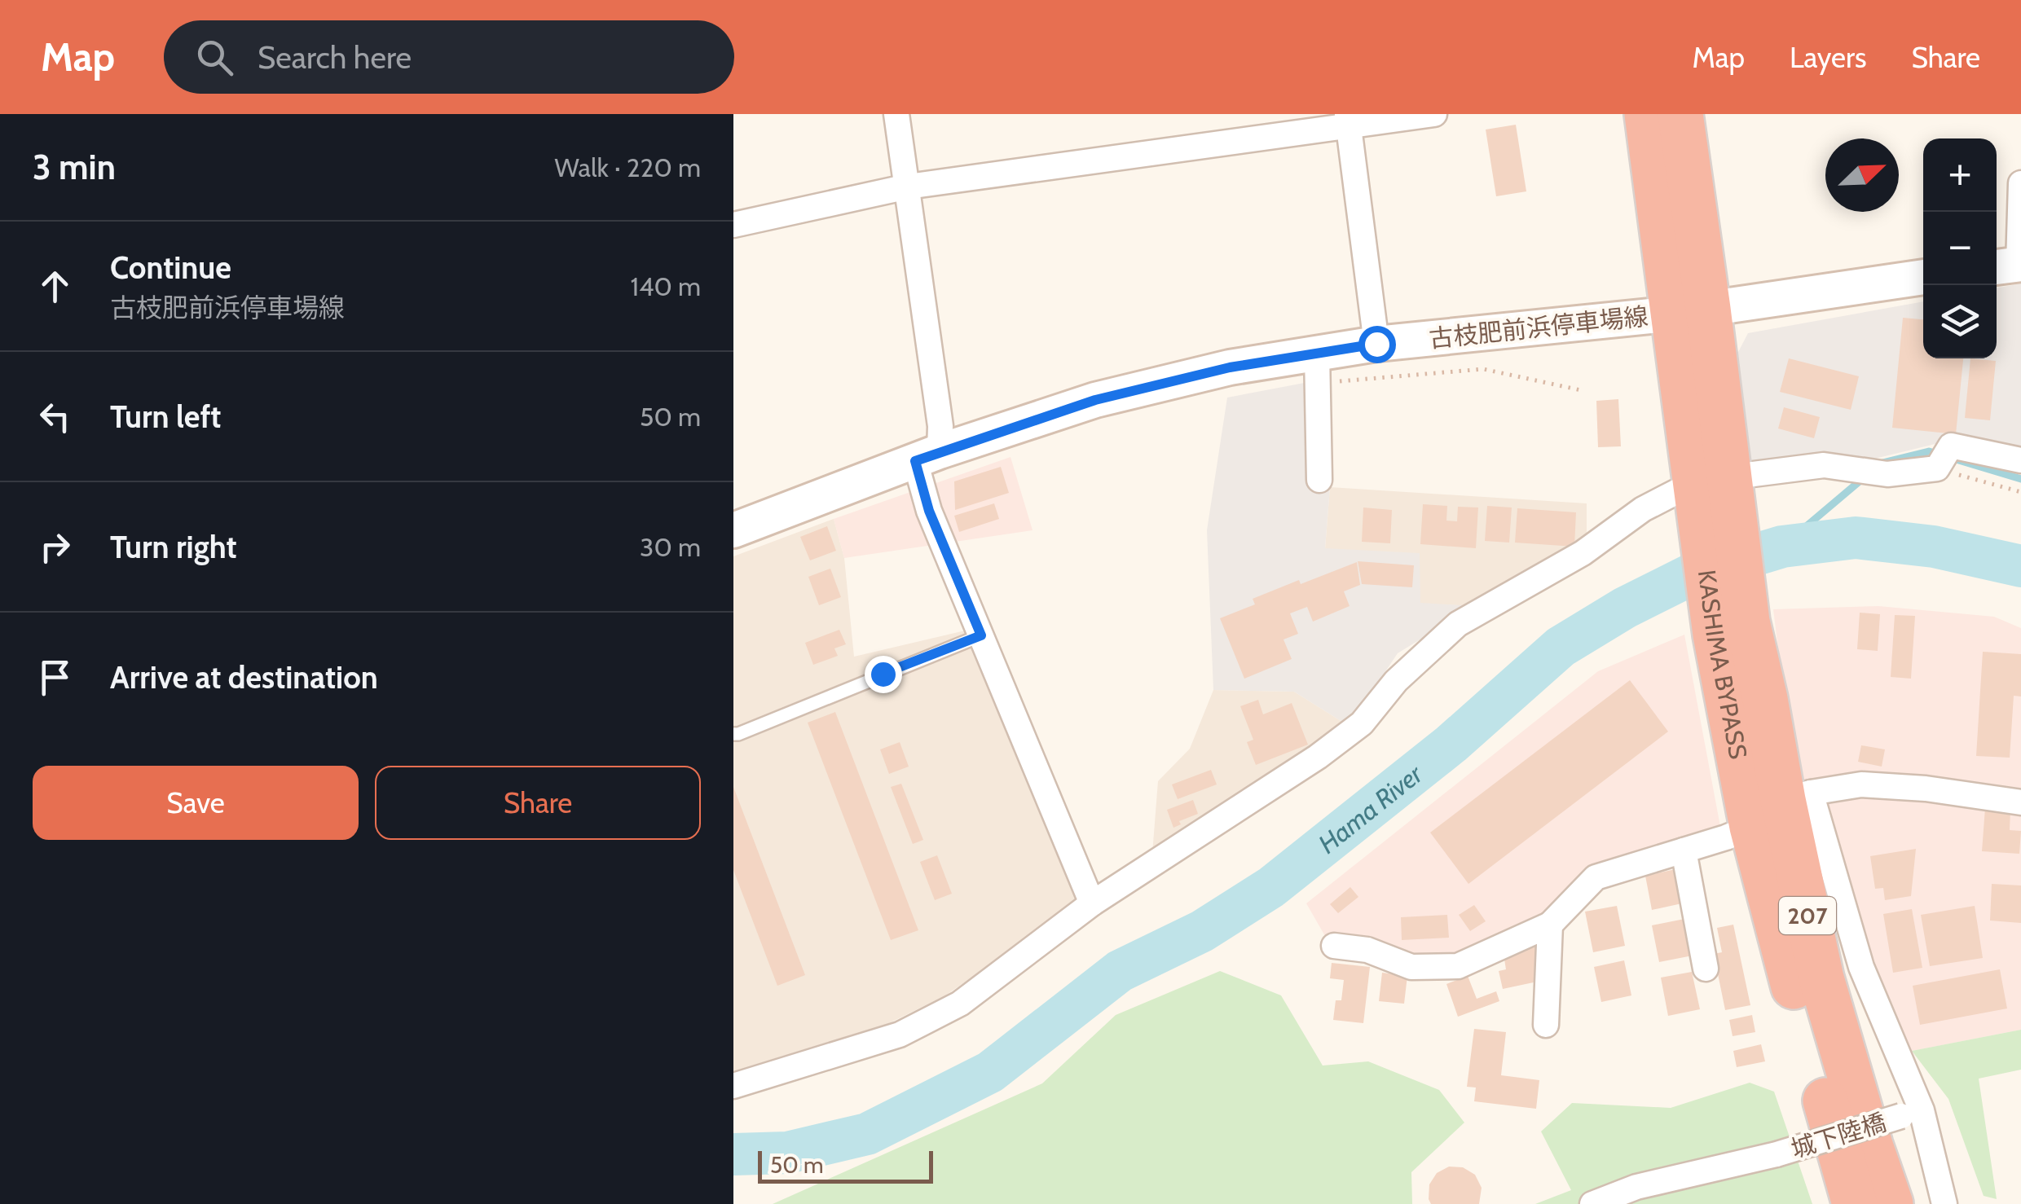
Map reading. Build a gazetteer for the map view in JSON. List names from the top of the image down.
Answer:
{
  "streets": {
    "highway": ["KASHIMA BYPASS", "207"],
    "main road": ["古枝肥前浜停車場線"],
    "street": ["城下陸橋"]
  },
  "crossings": [
    ["古枝肥前浜停車場線", "KASHIMA BYPASS"]
  ],
  "water": ["Hama River"],
  "scale_bar": "50 m",
  "north": "top right",
  "page": {
    "header": "Map",
    "search": "Search here",
    "nav": ["Map", "Layers", "Share"],
    "heading": ["3 min", "Walk · 220 m"],
    "map_buttons": ["+", "−"],
    "list": [
      ["Continue", "古枝肥前浜停車場線", "140 m"],
      ["Turn left", "50 m"],
      ["Turn right", "30 m"],
      "Arrive at destination"
    ],
    "buttons": ["Save", "Share"],
    "scale": "50 m"
  }
}
